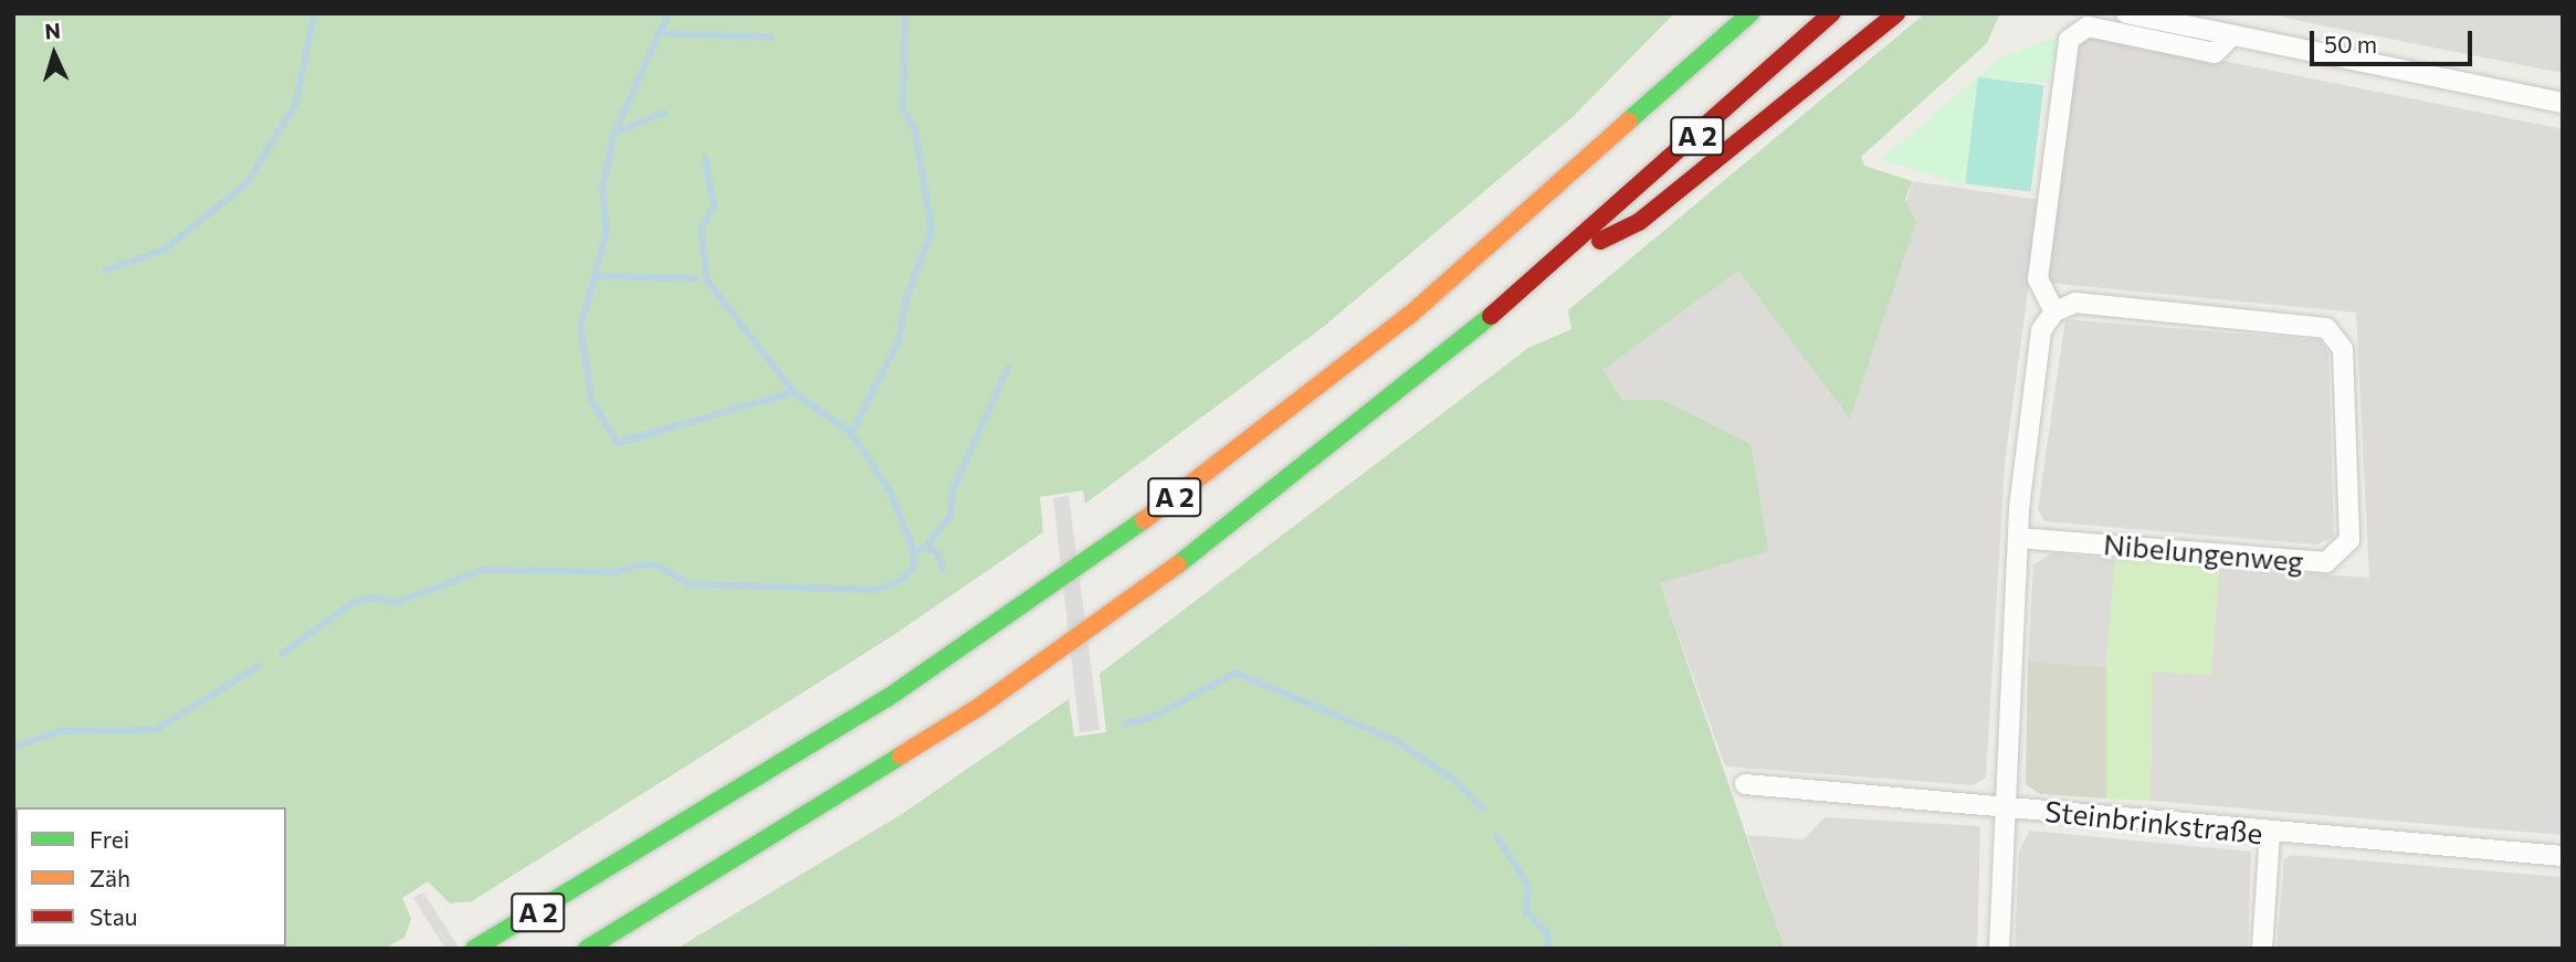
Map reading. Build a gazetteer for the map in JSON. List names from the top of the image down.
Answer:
{
  "streets": {
    "highway": ["A 2"],
    "street": ["Nibelungenweg", "Steinbrinkstraße"]
  },
  "legend": ["Frei", "Zäh", "Stau"],
  "scale_bar": "50 m",
  "north": "top"
}
